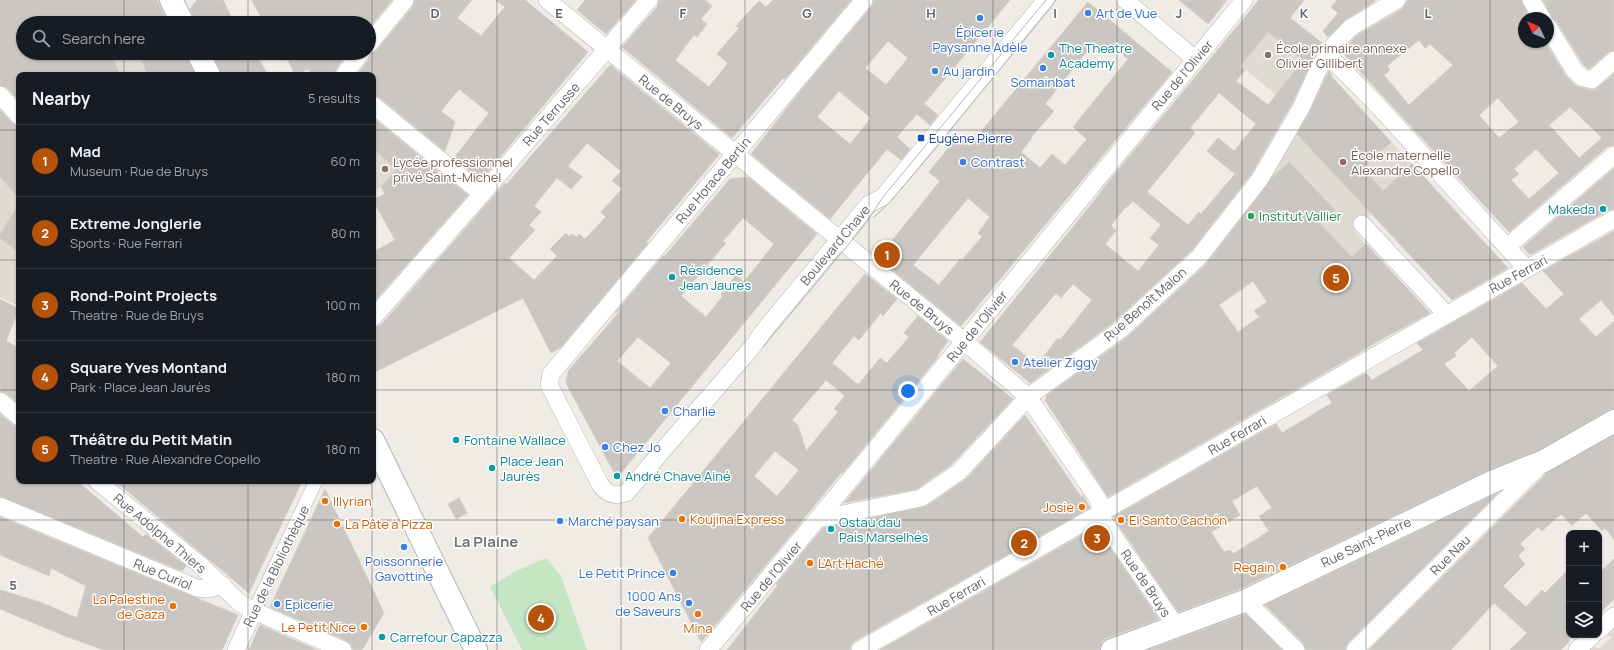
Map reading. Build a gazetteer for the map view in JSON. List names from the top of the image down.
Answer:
{
  "streets": {
    "street": [
      "Rue de l'Olivier",
      "Rue de Bruys",
      "Rue Terrusse",
      "Rue Horace Bertin",
      "Boulevard Chave",
      "Rue Ferrari",
      "Rue Benoît Malon",
      "Rue Adolphe Thiers",
      "Rue Saint-Pierre",
      "Rue Nau",
      "Rue de la Bibliothèque",
      "Rue Curiol"
    ]
  },
  "crossings": [
    ["Rue de l'Olivier", "Rue de Bruys"],
    ["Rue de l'Olivier", "Rue Benoît Malon"],
    ["Rue de Bruys", "Rue Terrusse"],
    ["Rue de Bruys", "Rue Horace Bertin"],
    ["Rue de Bruys", "Boulevard Chave"],
    ["Rue de Bruys", "Rue Ferrari"],
    ["Rue de Bruys", "Rue Benoît Malon"],
    ["Rue de Bruys", "Rue Saint-Pierre"],
    ["Rue Horace Bertin", "Boulevard Chave"],
    ["Rue Adolphe Thiers", "Rue Curiol"],
    ["Rue Saint-Pierre", "Rue Nau"]
  ],
  "districts": ["La Plaine"],
  "places": {
    "other": [
      "Art de Vue",
      "Épicerie Paysanne Adèle",
      "The Theatre Academy",
      "École primaire annexe Olivier Gillibert",
      "Somainbat",
      "Au jardin",
      "Contrast",
      "École maternelle Alexandre Copello",
      "Lycée professionnel privé Saint-Michel",
      "Makeda",
      "Institut Vallier",
      "Résidence Jean Jaures",
      "Atelier Ziggy",
      "Charlie",
      "Fontaine Wallace",
      "Chez Jo",
      "Place Jean Jaurès",
      "André Chave Ainé",
      "Illyrian",
      "Josie",
      "Koujina Express",
      "El Santo Cachón",
      "Marché paysan",
      "La Pâte à Pizza",
      "Ostau dau País Marselhés",
      "Poissonnerie Gavottine",
      "L'Art Haché",
      "Regain",
      "Le Petit Prince",
      "1000 Ans de Saveurs",
      "Epicerie",
      "La Palestine de Gaza",
      "Mina",
      "Le Petit Nice",
      "Carrefour Capazza"
    ],
    "transit": ["Eugène Pierre"]
  },
  "north": "top left",
  "page": {
    "search": "Search here",
    "heading": ["Nearby", "5 results"],
    "list": [
      {
        "mark": "1",
        "name": "Mad",
        "note": "Museum · Rue de Bruys",
        "value": "60 m"
      },
      {
        "mark": "2",
        "name": "Extreme Jonglerie",
        "note": "Sports · Rue Ferrari",
        "value": "80 m"
      },
      {
        "mark": "3",
        "name": "Rond-Point Projects",
        "note": "Theatre · Rue de Bruys",
        "value": "100 m"
      },
      {
        "mark": "4",
        "name": "Square Yves Montand",
        "note": "Park · Place Jean Jaurès",
        "value": "180 m"
      },
      {
        "mark": "5",
        "name": "Théâtre du Petit Matin",
        "note": "Theatre · Rue Alexandre Copello",
        "value": "180 m"
      }
    ],
    "pins": [
      "1",
      "5",
      "3",
      "2",
      "4"
    ],
    "map_buttons": ["+", "−"]
  },
  "grid": {
    "columns": [
      "D",
      "E",
      "F",
      "G",
      "H",
      "I",
      "J",
      "K",
      "L"
    ],
    "rows": ["5"]
  }
}
